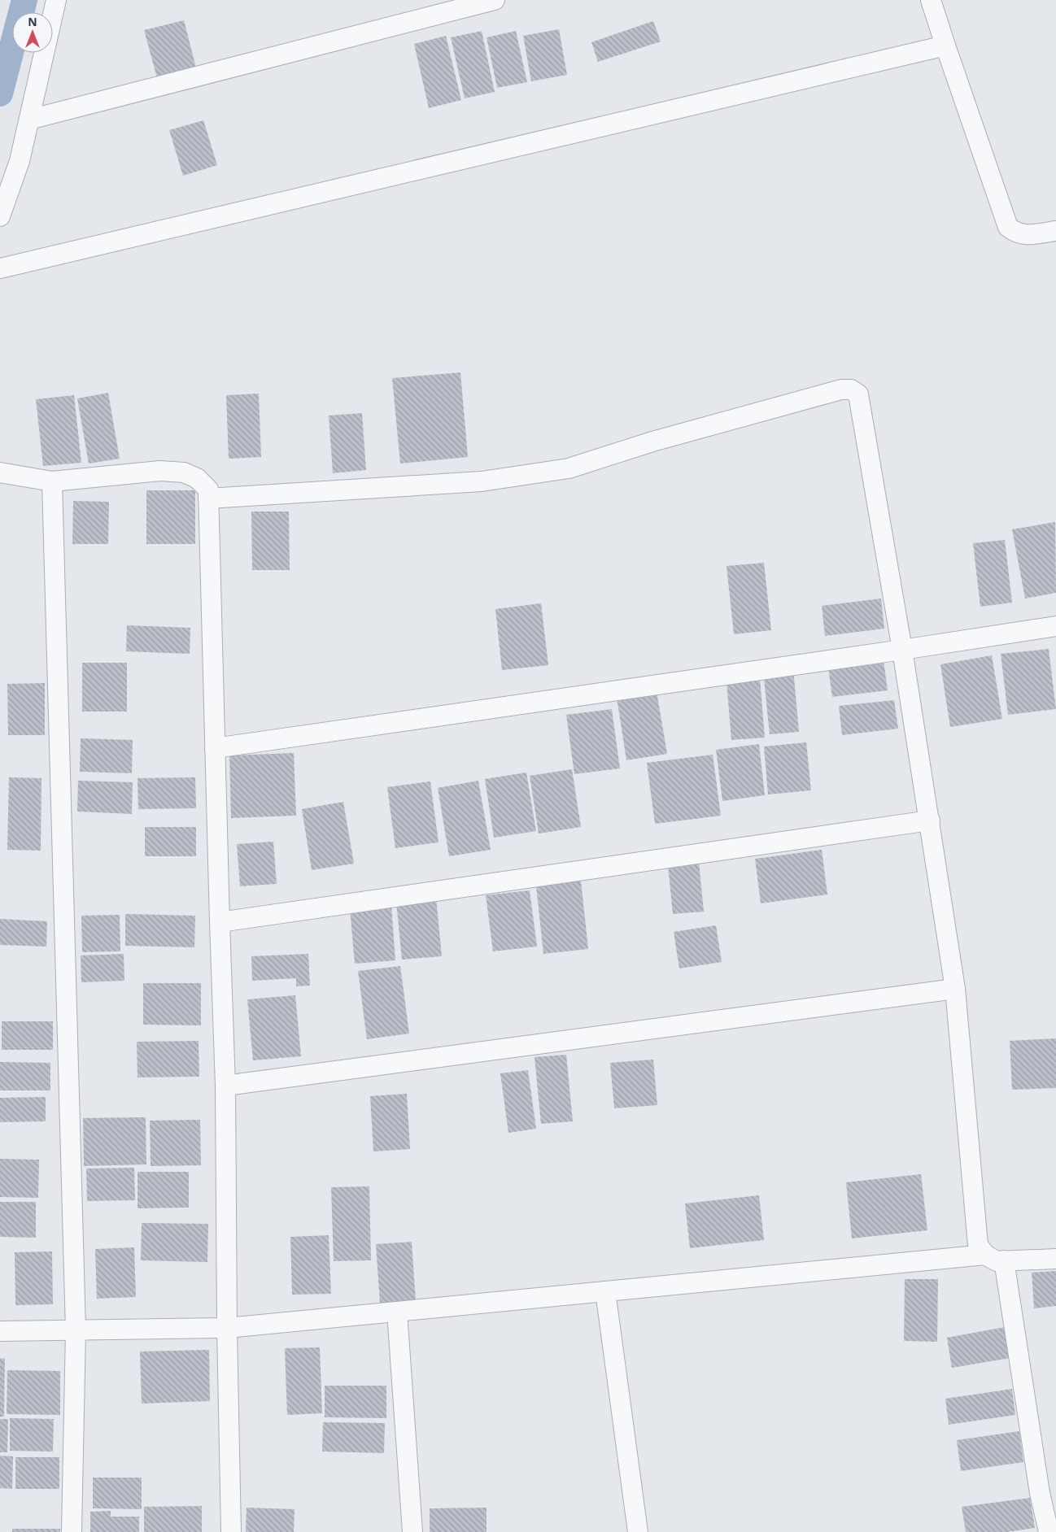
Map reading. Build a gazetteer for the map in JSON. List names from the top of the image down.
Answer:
{
  "north": "top"
}
